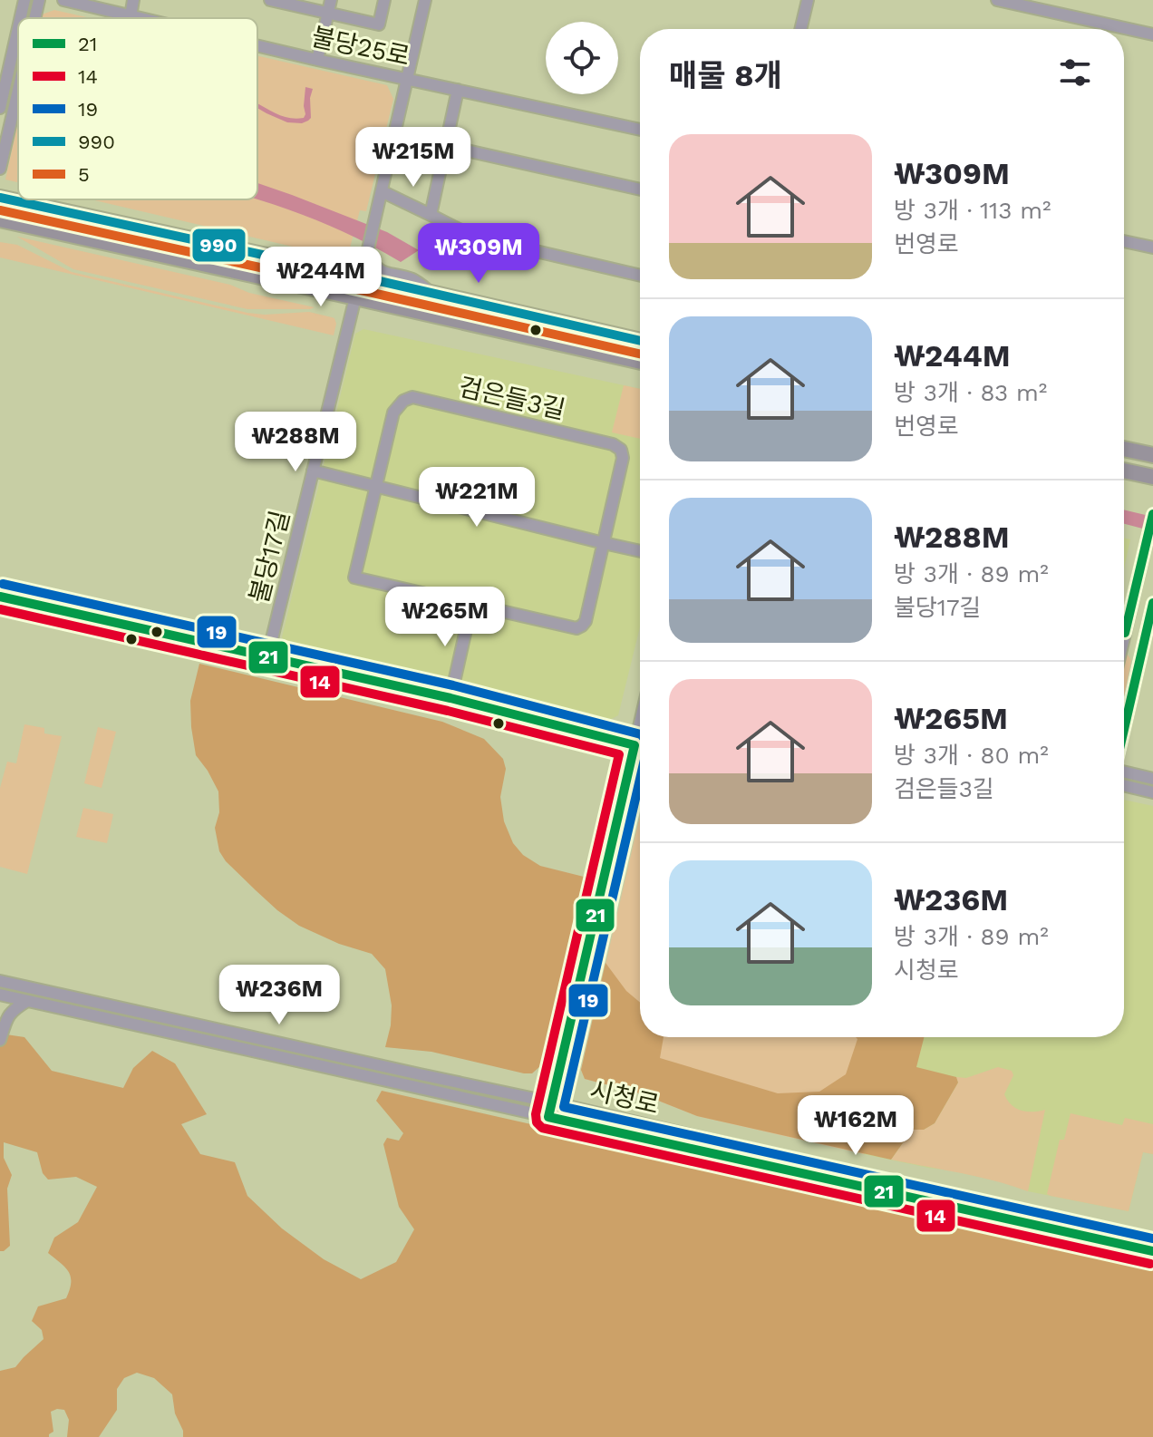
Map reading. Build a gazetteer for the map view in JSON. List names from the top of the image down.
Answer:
{
  "streets": {
    "street": [
      "불당25로",
      "검은들3길",
      "불당17길",
      "시청로"
    ]
  },
  "lines": [
    "transit line 990",
    "transit line 5",
    "transit line 21",
    "transit line 19",
    "transit line 14"
  ],
  "legend": [
    "21",
    "14",
    "19",
    "990",
    "5"
  ],
  "page": {
    "heading": "매물 8개",
    "list": [
      {
        "name": "₩309M",
        "note": "방 3개 · 113 m² · 번영로"
      },
      {
        "name": "₩244M",
        "note": "방 3개 · 83 m² · 번영로"
      },
      {
        "name": "₩288M",
        "note": "방 3개 · 89 m² · 불당17길"
      },
      {
        "name": "₩265M",
        "note": "방 3개 · 80 m² · 검은들3길"
      },
      {
        "name": "₩236M",
        "note": "방 3개 · 89 m² · 시청로"
      }
    ],
    "price": [
      "₩215M",
      "₩309M",
      "₩244M",
      "₩288M",
      "₩221M",
      "₩265M",
      "₩236M",
      "₩162M"
    ]
  }
}
